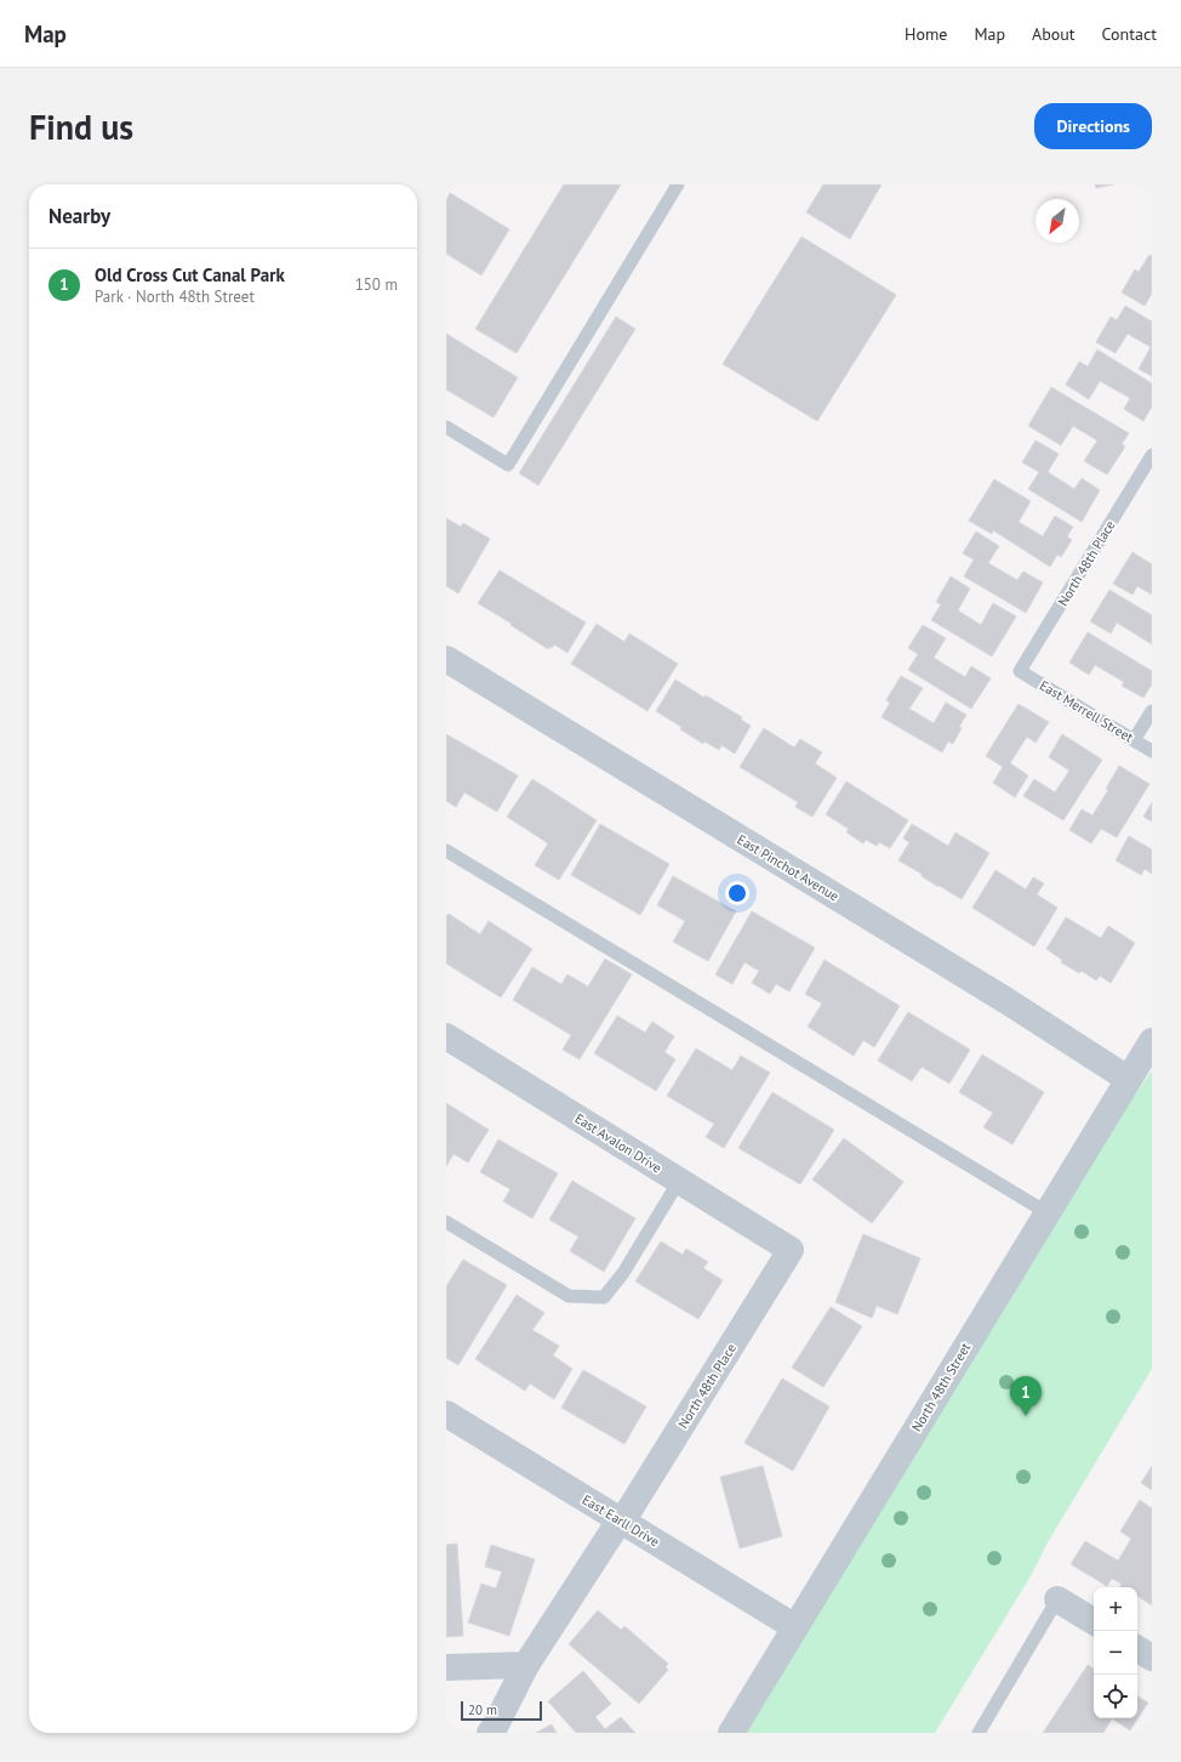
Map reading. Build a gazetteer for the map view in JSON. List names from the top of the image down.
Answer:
{
  "streets": {
    "street": [
      "North 48th Place",
      "East Pinchot Avenue",
      "East Avalon Drive",
      "North 48th Street",
      "East Earll Drive"
    ],
    "lane": ["East Merrell Street"]
  },
  "crossings": [
    ["North 48th Place", "East Merrell Street"],
    ["North 48th Place", "East Avalon Drive"],
    ["North 48th Place", "East Earll Drive"],
    ["East Pinchot Avenue", "North 48th Street"],
    ["North 48th Street", "East Earll Drive"]
  ],
  "scale_bar": "20 m",
  "north": "bottom left",
  "page": {
    "header": "Map",
    "nav": [
      "Home",
      "Map",
      "About",
      "Contact"
    ],
    "buttons": "Directions",
    "title": "Find us",
    "heading": "Nearby",
    "list": [
      {
        "mark": "1",
        "name": "Old Cross Cut Canal Park",
        "note": "Park · North 48th Street",
        "value": "150 m"
      }
    ],
    "pins": "1",
    "map_buttons": ["+", "−"],
    "scale": "20 m"
  }
}
